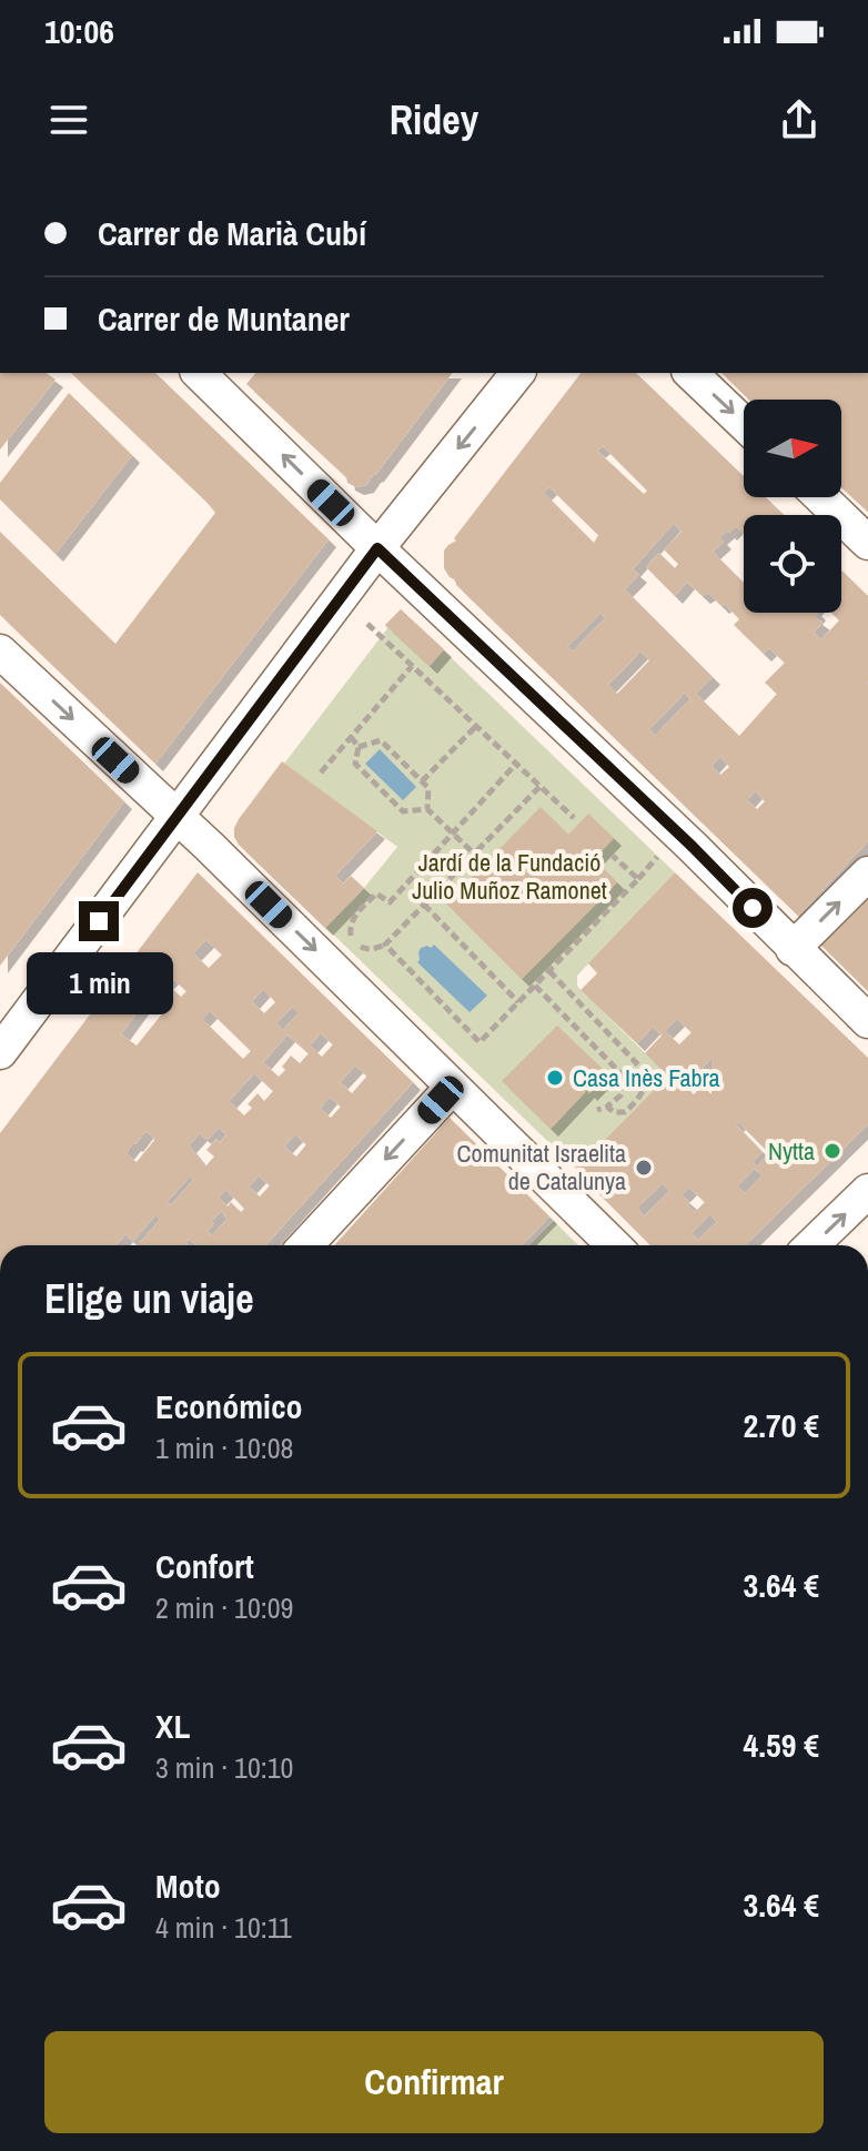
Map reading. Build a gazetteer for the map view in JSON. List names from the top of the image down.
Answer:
{
  "parks": ["Jardí de la Fundació Julio Muñoz Ramonet"],
  "places": ["Casa Inès Fabra", "Nytta", "Comunitat Israelita de Catalunya"],
  "north": "right",
  "page": {
    "status": "10:06",
    "header": "Ridey",
    "banner": ["Carrer de Marià Cubí", "Carrer de Muntaner"],
    "bubble": "1 min",
    "heading": "Elige un viaje",
    "list": [
      {
        "name": "Económico",
        "note": "1 min · 10:08",
        "value": "2.70 €"
      },
      {
        "name": "Confort",
        "note": "2 min · 10:09",
        "value": "3.64 €"
      },
      {
        "name": "XL",
        "note": "3 min · 10:10",
        "value": "4.59 €"
      },
      {
        "name": "Moto",
        "note": "4 min · 10:11",
        "value": "3.64 €"
      }
    ],
    "buttons": "Confirmar"
  }
}
